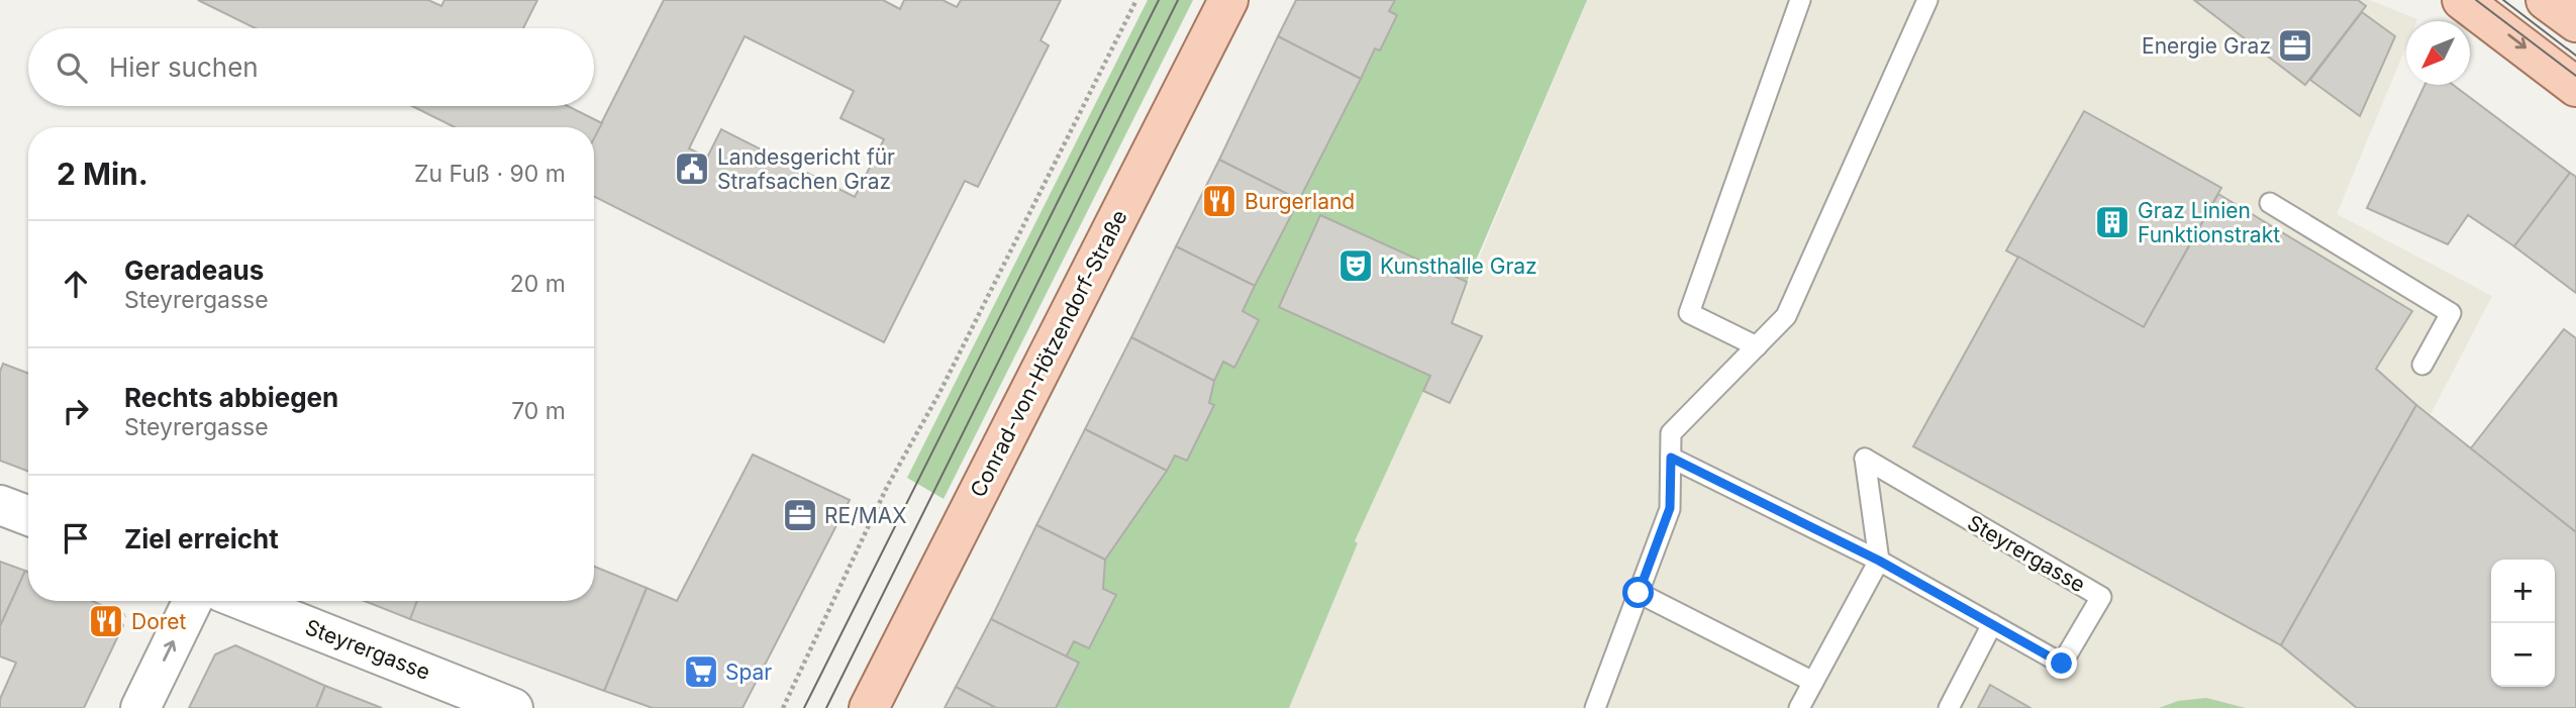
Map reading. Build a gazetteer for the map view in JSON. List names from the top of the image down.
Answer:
{
  "streets": {
    "main road": ["Conrad-von-Hötzendorf-Straße"],
    "street": ["Steyrergasse"]
  },
  "places": {
    "office": ["Energie Graz", "RE/MAX"],
    "public building": ["Landesgericht für Strafsachen Graz"],
    "restaurant": ["Burgerland", "Doret"],
    "building": ["Graz Linien Funktionstrakt"],
    "theatre": ["Kunsthalle Graz"],
    "supermarket": ["Spar"]
  },
  "north": "bottom left",
  "page": {
    "search": "Hier suchen",
    "heading": ["2 Min.", "Zu Fuß · 90 m"],
    "list": [
      ["Geradeaus", "Steyrergasse", "20 m"],
      ["Rechts abbiegen", "Steyrergasse", "70 m"],
      "Ziel erreicht"
    ],
    "map_buttons": ["+", "−"]
  }
}
